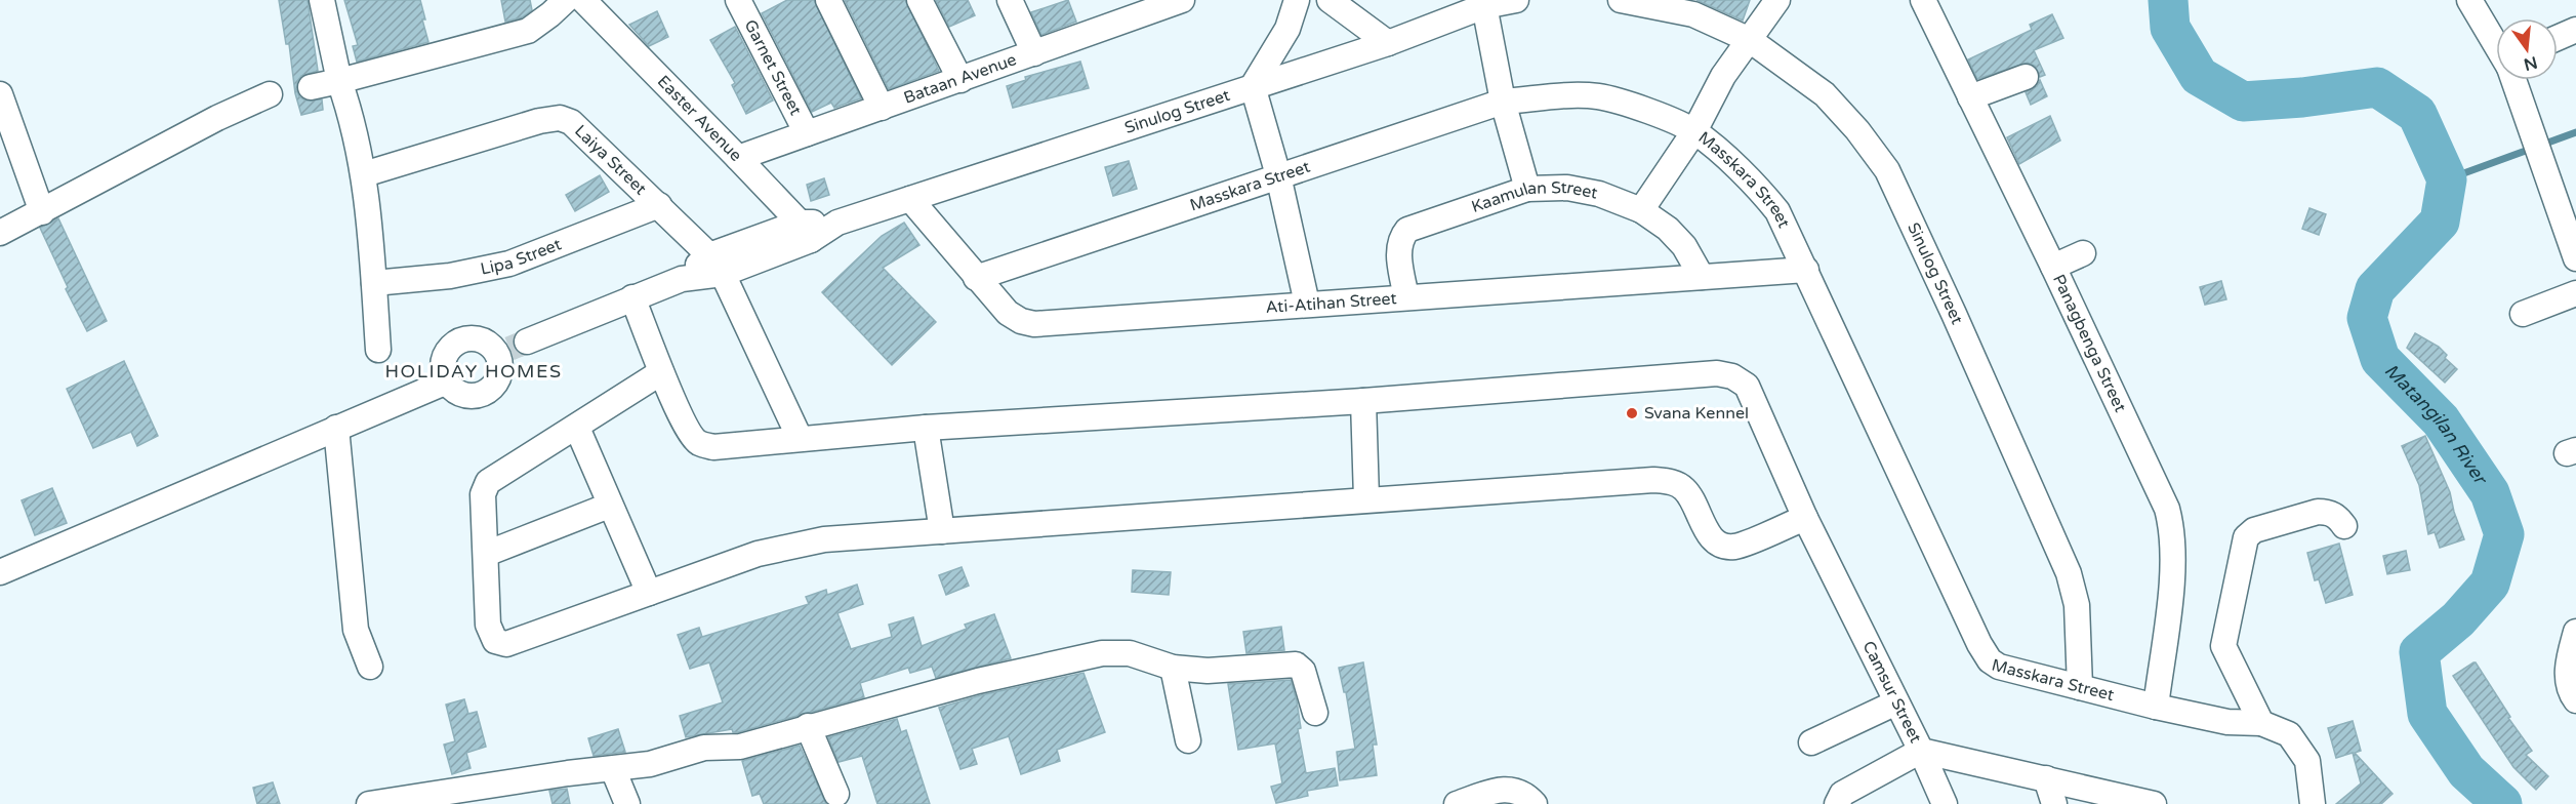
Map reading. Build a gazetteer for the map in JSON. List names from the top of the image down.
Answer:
{
  "streets": {
    "street": [
      "Garnet Street",
      "Bataan Avenue",
      "Sinulog Street",
      "Easter Avenue",
      "Laiya Street",
      "Masskara Street",
      "Kaamulan Street",
      "Lipa Street",
      "Ati-Atihan Street",
      "Panagbenga Street",
      "Camsur Street"
    ]
  },
  "crossings": [
    ["Garnet Street", "Bataan Avenue"],
    ["Bataan Avenue", "Easter Avenue"],
    ["Sinulog Street", "Easter Avenue"],
    ["Sinulog Street", "Laiya Street"],
    ["Sinulog Street", "Masskara Street"],
    ["Sinulog Street", "Ati-Atihan Street"],
    ["Sinulog Street", "Camsur Street"],
    ["Laiya Street", "Lipa Street"],
    ["Laiya Street", "Camsur Street"],
    ["Masskara Street", "Ati-Atihan Street"],
    ["Masskara Street", "Panagbenga Street"],
    ["Kaamulan Street", "Ati-Atihan Street"]
  ],
  "districts": ["HOLIDAY HOMES"],
  "water": ["Matangilan River"],
  "places": ["Svana Kennel"],
  "north": "bottom"
}
